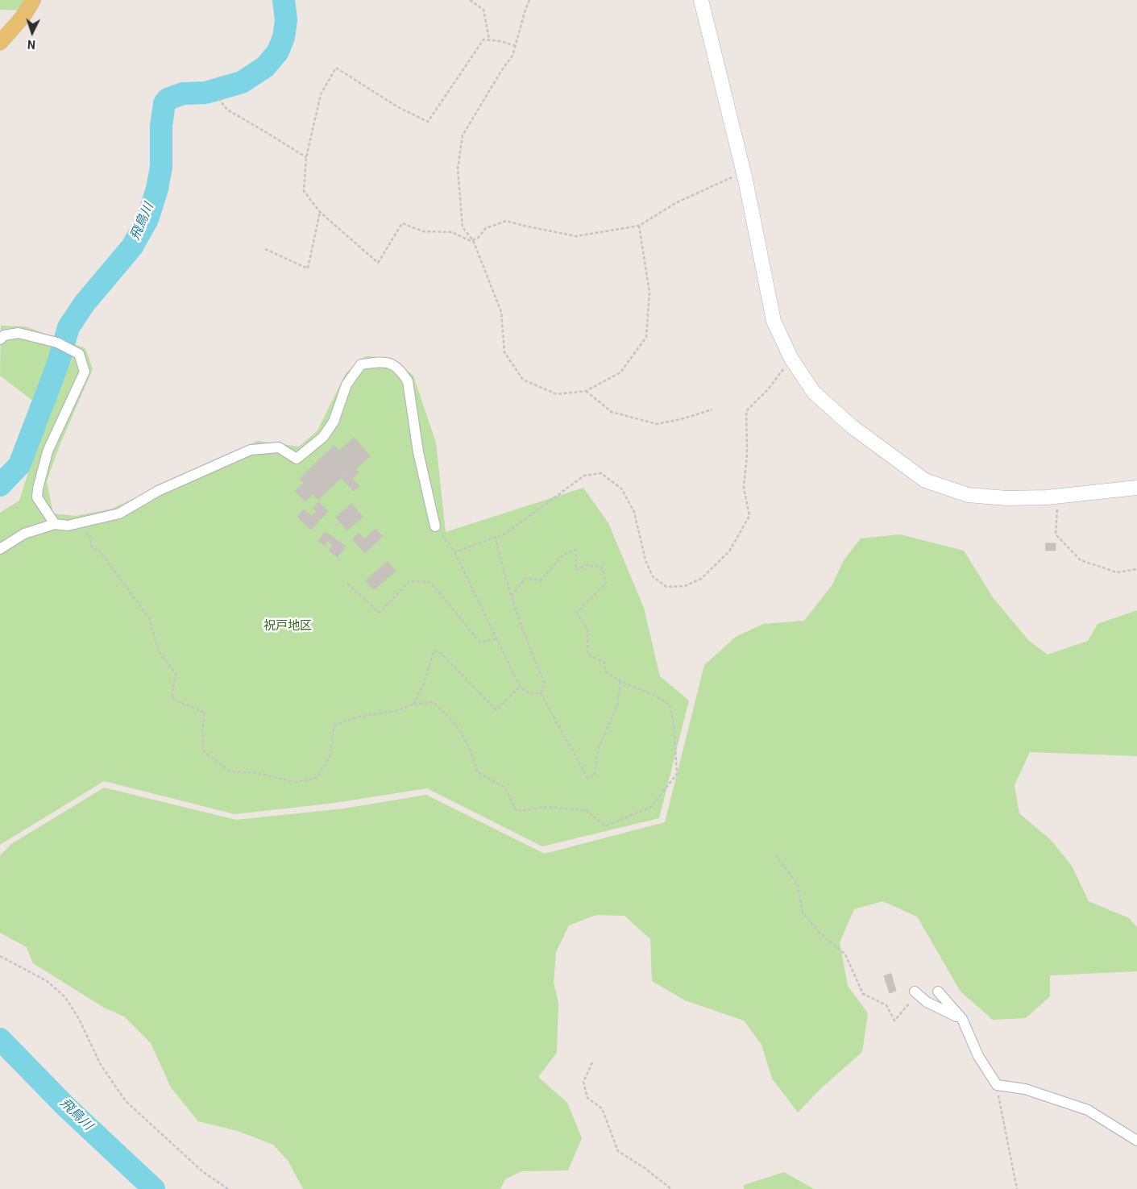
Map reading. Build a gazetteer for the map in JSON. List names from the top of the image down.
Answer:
{
  "water": ["飛鳥川"],
  "parks": ["祝戸地区"],
  "north": "bottom"
}
